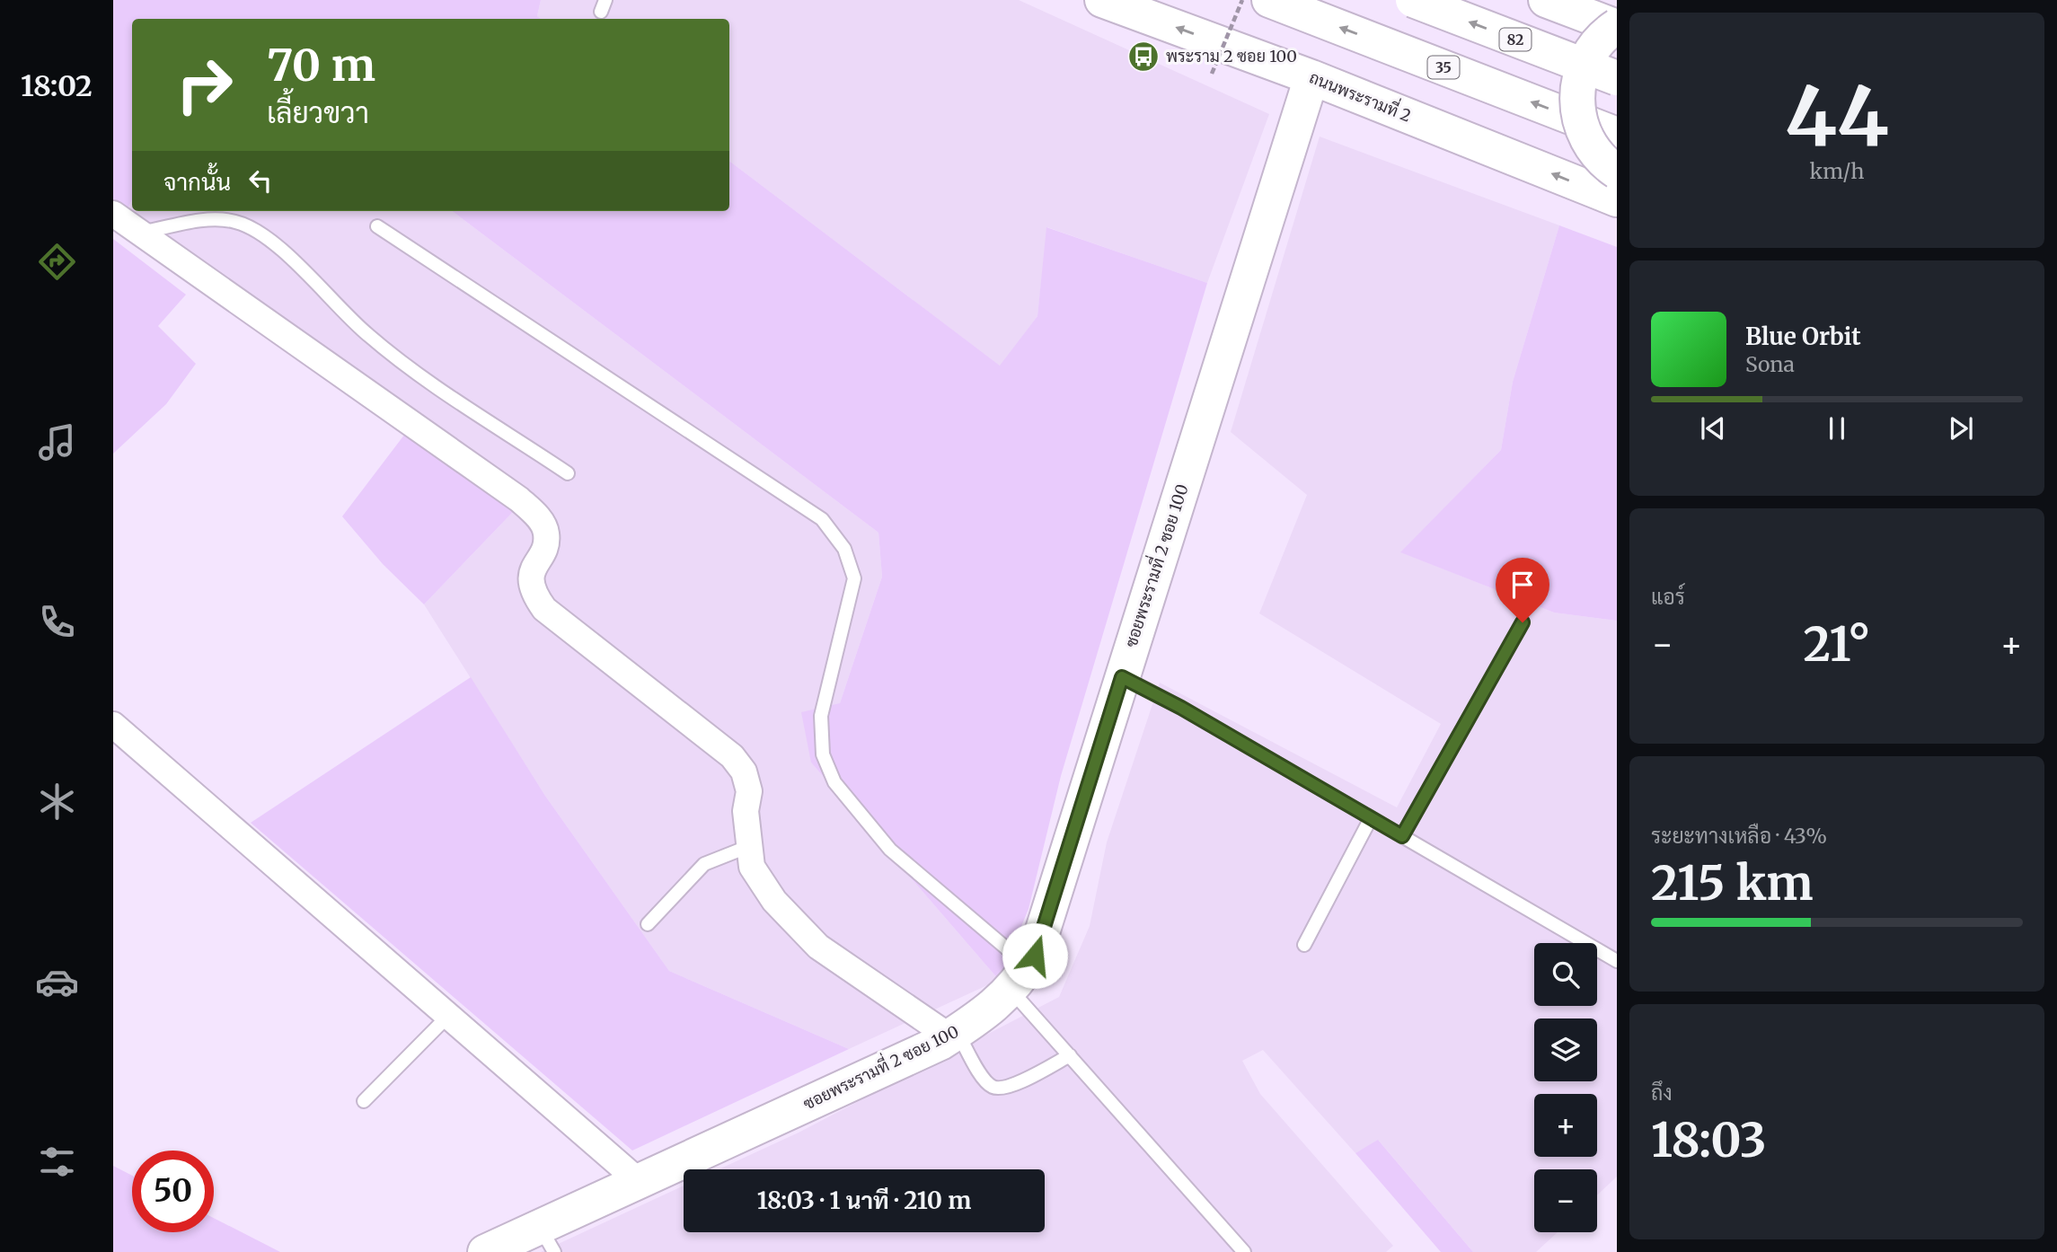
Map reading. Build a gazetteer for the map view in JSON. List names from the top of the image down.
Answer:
{
  "streets": {
    "main road": [
      "82",
      "35",
      "ถนนพระรามที่ 2",
      "ซอยพระรามที่ 2 ซอย 100"
    ]
  },
  "crossings": [
    ["ถนนพระรามที่ 2", "ซอยพระรามที่ 2 ซอย 100"]
  ],
  "places": {
    "bus stop": ["พระราม 2 ซอย 100"]
  },
  "page": {
    "tabs": "18:02",
    "tile": [
      ["44", "km/h"],
      "แอร์",
      ["ระยะทางเหลือ · 43%", "215 km"],
      ["ถึง", "18:03"]
    ],
    "turn": ["70 m", "เลี้ยวขวา"],
    "then": "จากนั้น",
    "song": ["Blue Orbit", "Sona"],
    "heat": ["−", "21°", "+"],
    "map_buttons": ["+", "−"],
    "limit": "50",
    "trip": "18:03 · 1 นาที · 210 m"
  }
}
